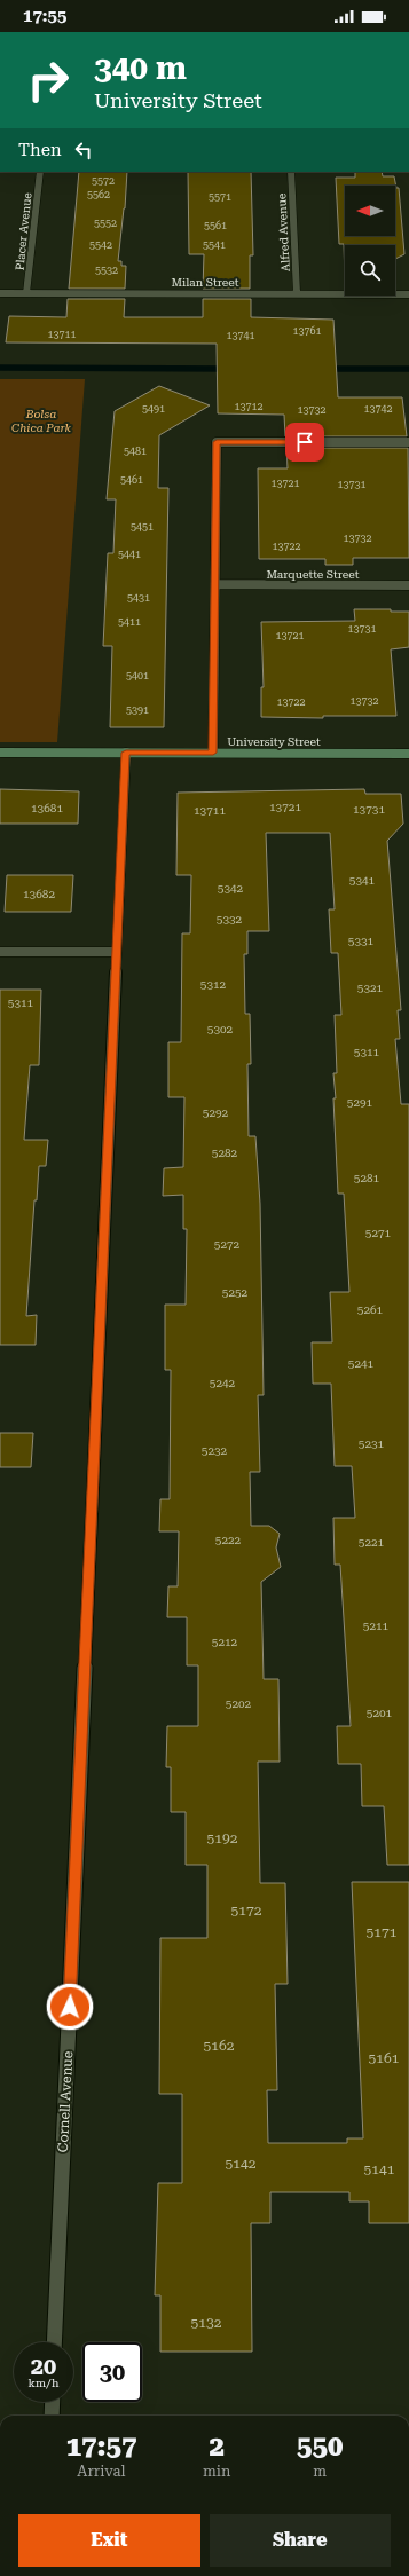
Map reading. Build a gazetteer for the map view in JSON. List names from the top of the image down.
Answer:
{
  "streets": {
    "street": [
      "Placer Avenue",
      "Alfred Avenue",
      "Milan Street",
      "Marquette Street",
      "University Street",
      "Cornell Avenue"
    ]
  },
  "crossings": [
    ["Placer Avenue", "Milan Street"],
    ["Alfred Avenue", "Milan Street"],
    ["University Street", "Cornell Avenue"]
  ],
  "parks": ["Bolsa Chica Park"],
  "house_numbers": [
    "5572",
    "5562",
    "5571",
    "5552",
    "5561",
    "5542",
    "5541",
    "5532",
    "13761",
    "13711",
    "13741",
    "13712",
    "5491",
    "13742",
    "13732",
    "5481",
    "5461",
    "13721",
    "13731",
    "5451",
    "13732",
    "13722",
    "5441",
    "5431",
    "5411",
    "13731",
    "13721",
    "5401",
    "13732",
    "13722",
    "5391",
    "13721",
    "13681",
    "13731",
    "13711",
    "5341",
    "5342",
    "13682",
    "5332",
    "5331",
    "5312",
    "5321",
    "5311",
    "5302",
    "5311",
    "5291",
    "5292",
    "5282",
    "5281",
    "5271",
    "5272",
    "5252",
    "5261",
    "5241",
    "5242",
    "5231",
    "5232",
    "5222",
    "5221",
    "5211",
    "5212",
    "5202",
    "5201",
    "5192",
    "5172",
    "5171",
    "5162",
    "5161",
    "5142",
    "5141",
    "5132"
  ],
  "north": "left",
  "page": {
    "status": "17:55",
    "turn": ["340 m", "University Street"],
    "then": "Then",
    "speed": "20 km/h",
    "limit": "30",
    "eta": [
      "17:57",
      "Arrival",
      "2",
      "min",
      "550",
      "m"
    ],
    "buttons": ["Exit", "Share"]
  }
}
